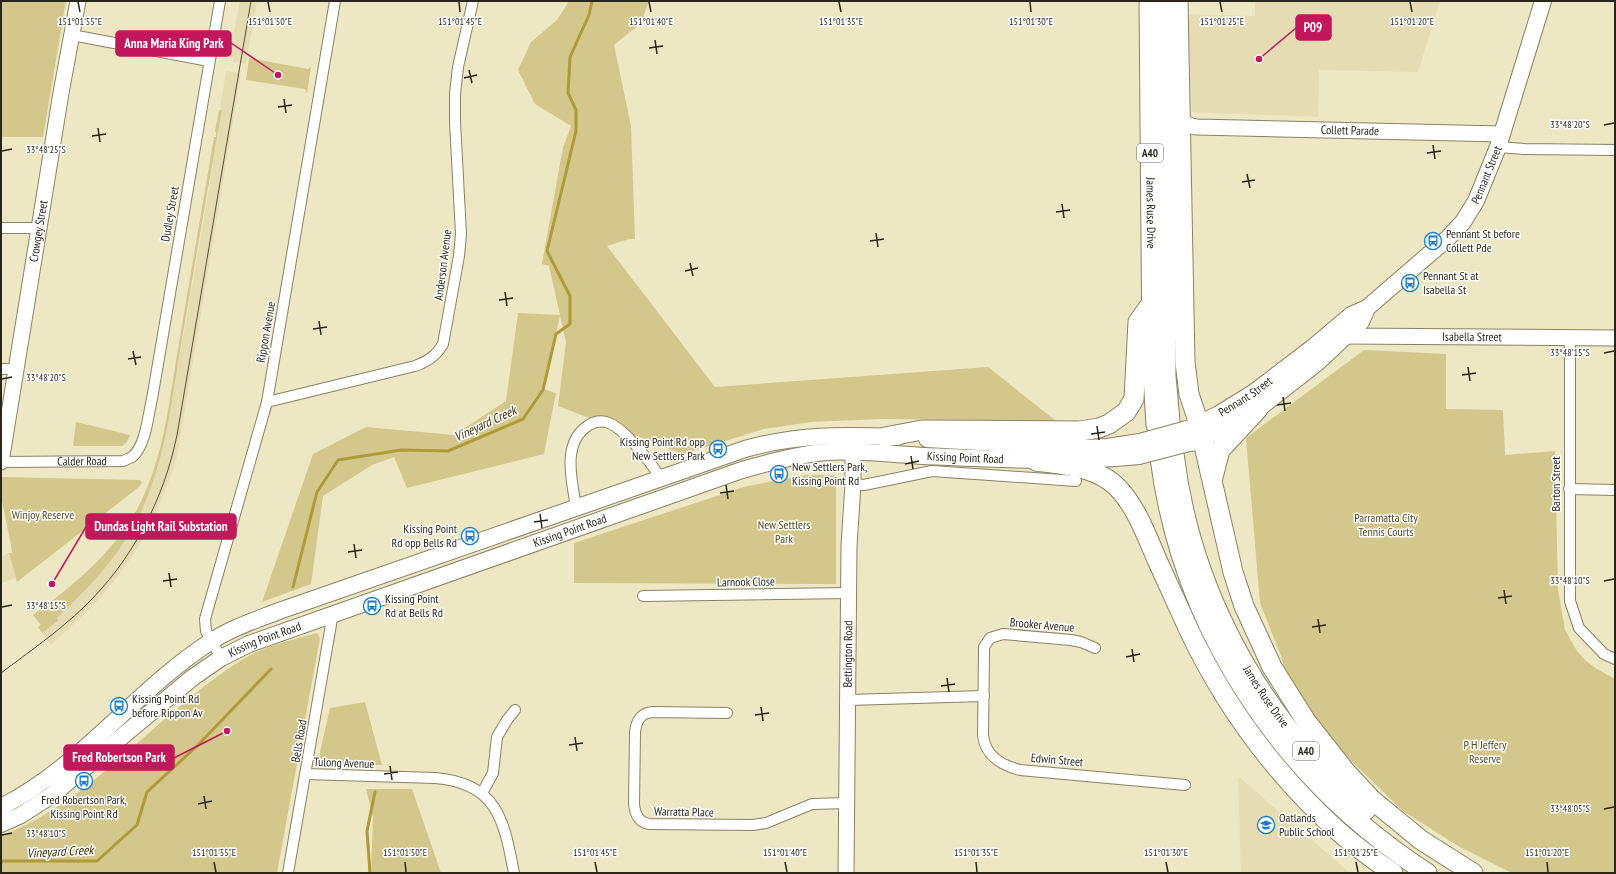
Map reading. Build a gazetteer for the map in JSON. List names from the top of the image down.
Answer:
{
  "streets": {
    "highway": ["A40", "James Ruse Drive"],
    "main road": ["Pennant Street", "Kissing Point Road"],
    "street": [
      "Collett Parade",
      "Dudley Street",
      "Crowgey Street",
      "Anderson Avenue",
      "Rippon Avenue",
      "Isabella Street",
      "Calder Road",
      "Barton Street",
      "Larnook Close",
      "Brooker Avenue",
      "Bettington Road",
      "Bells Road",
      "Edwin Street",
      "Tulong Avenue",
      "Warratta Place"
    ]
  },
  "crossings": [
    ["Collett Parade", "Pennant Street"],
    ["Pennant Street", "Isabella Street"],
    ["Pennant Street", "Kissing Point Road"],
    ["Dudley Street", "Calder Road"],
    ["Crowgey Street", "Calder Road"],
    ["Anderson Avenue", "Rippon Avenue"],
    ["Rippon Avenue", "Kissing Point Road"],
    ["Isabella Street", "Barton Street"],
    ["Kissing Point Road", "Bettington Road"],
    ["Kissing Point Road", "Bells Road"],
    ["Larnook Close", "Bettington Road"],
    ["Brooker Avenue", "Edwin Street"],
    ["Bettington Road", "Warratta Place"],
    ["Bells Road", "Tulong Avenue"]
  ],
  "water": ["Vineyard Creek"],
  "parks": [
    "Winjoy Reserve",
    "Parramatta City Tennis Courts",
    "New Settlers Park",
    "P H Jeffery Reserve"
  ],
  "places": {
    "other": [
      "P09",
      "Anna Maria King Park",
      "Dundas Light Rail Substation",
      "Fred Robertson Park"
    ],
    "bus stop": [
      "Pennant St before Collett Pde",
      "Pennant St at Isabella St",
      "Kissing Point Rd opp New Settlers Park",
      "New Settlers Park, Kissing Point Rd",
      "Kissing Point Rd opp Bells Rd",
      "Kissing Point Rd at Bells Rd",
      "Kissing Point Rd before Rippon Av",
      "Fred Robertson Park, Kissing Point Rd"
    ],
    "school or university": ["Oatlands Public School"]
  },
  "coordinates": [
    "151°01'55\"E",
    "151°01'50\"E",
    "151°01'45\"E",
    "151°01'40\"E",
    "151°01'35\"E",
    "151°01'30\"E",
    "151°01'25\"E",
    "151°01'20\"E",
    "33°48'20\"S",
    "33°48'25\"S",
    "33°48'15\"S",
    "33°48'10\"S",
    "33°48'05\"S"
  ]
}
